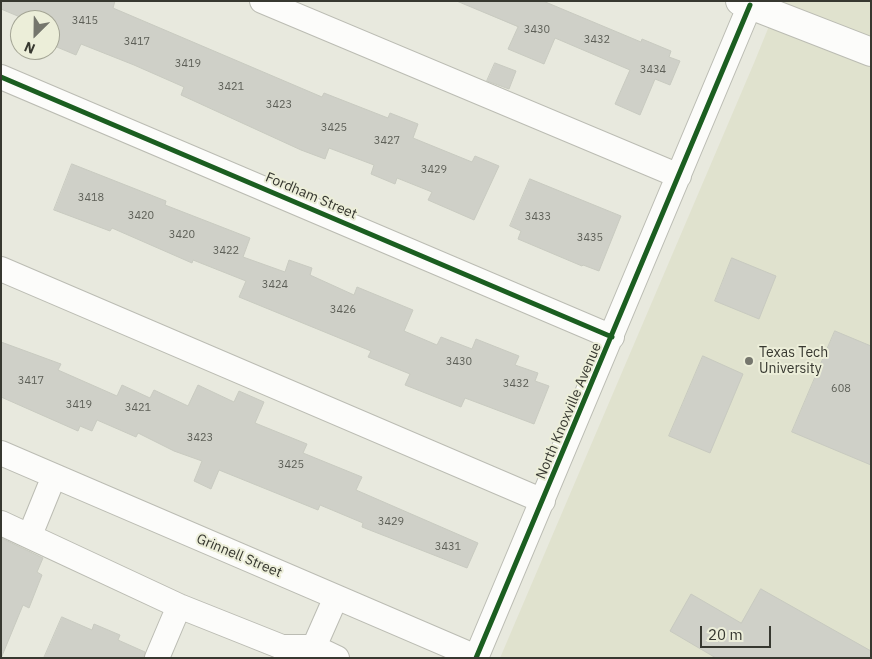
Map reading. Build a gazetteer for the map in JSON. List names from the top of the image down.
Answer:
{
  "streets": {
    "street": ["Fordham Street", "North Knoxville Avenue", "Grinnell Street"]
  },
  "crossings": [
    ["Fordham Street", "North Knoxville Avenue"],
    ["North Knoxville Avenue", "Grinnell Street"]
  ],
  "places": ["Texas Tech University"],
  "house_numbers": [
    "3415",
    "3430",
    "3432",
    "3417",
    "3419",
    "3434",
    "3421",
    "3423",
    "3425",
    "3427",
    "3429",
    "3418",
    "3420",
    "3433",
    "3420",
    "3435",
    "3422",
    "3424",
    "3426",
    "3430",
    "3417",
    "3432",
    "608",
    "3419",
    "3421",
    "3423",
    "3425",
    "3429",
    "3431"
  ],
  "scale_bar": "20 m",
  "north": "bottom left"
}
